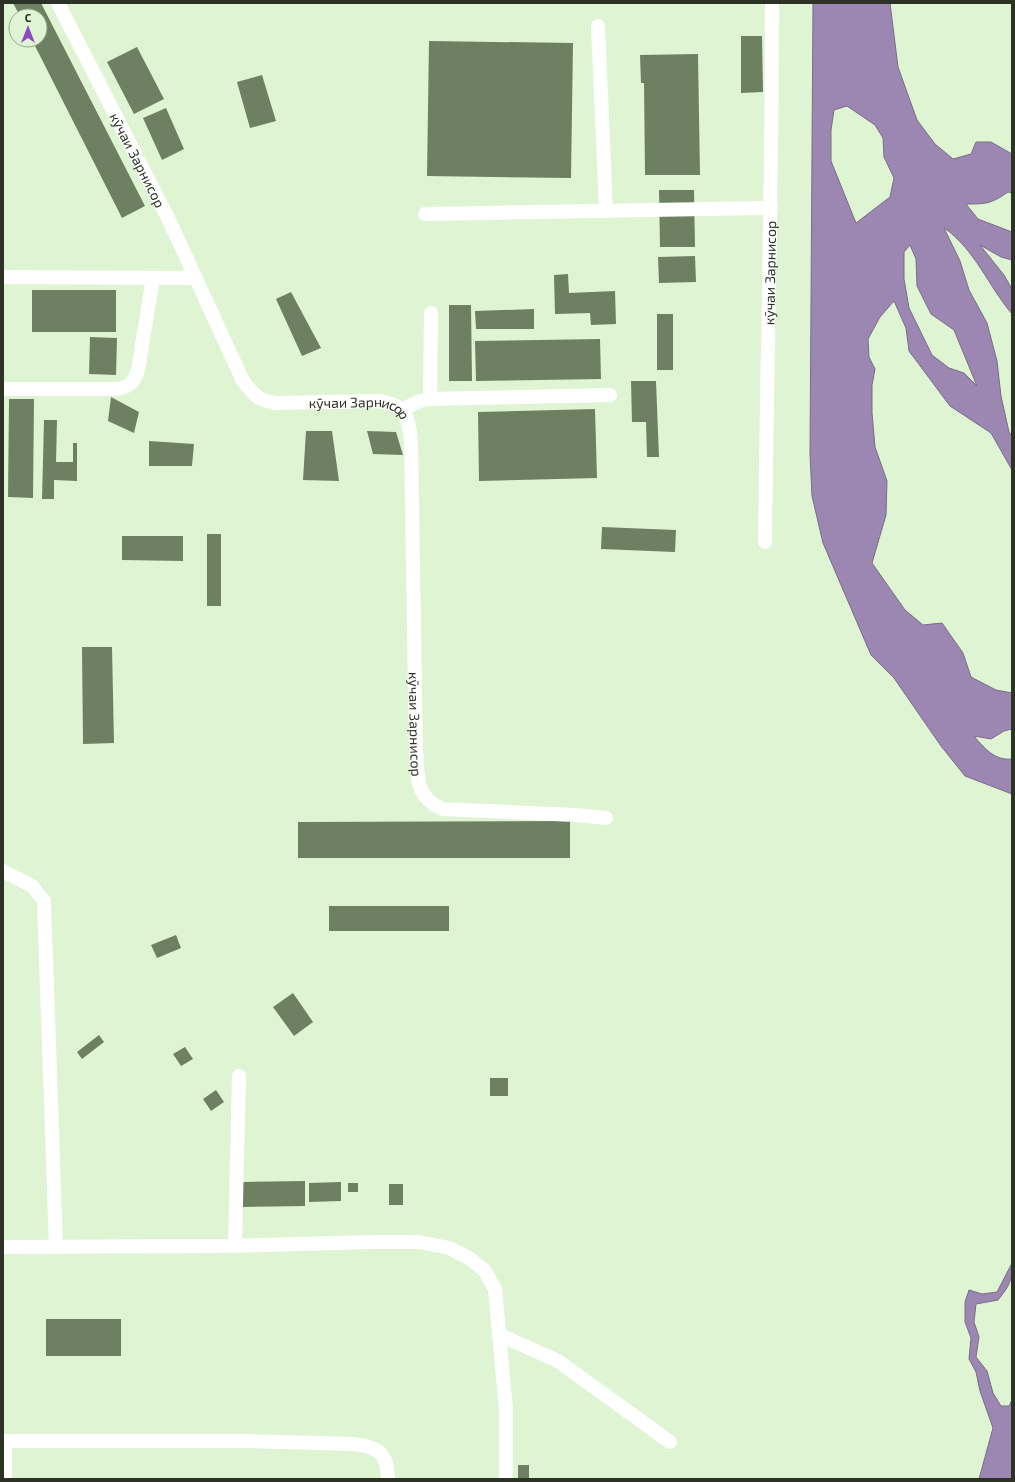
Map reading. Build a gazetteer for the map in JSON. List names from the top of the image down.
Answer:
{
  "streets": {
    "lane": ["кӯчаи Зарнисор"]
  },
  "north": "top"
}
